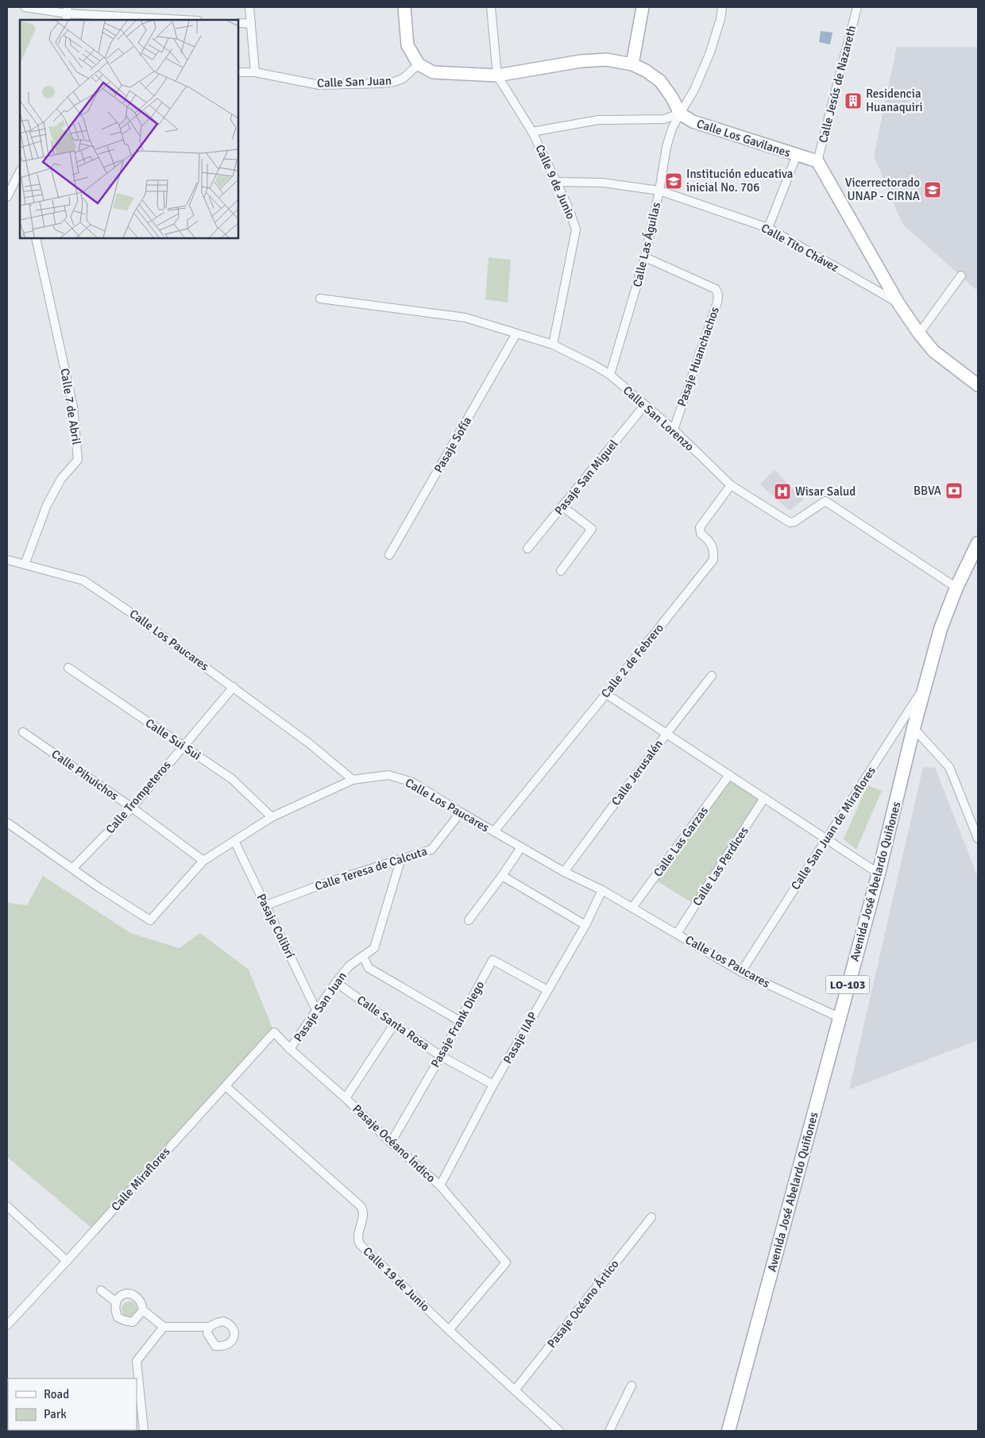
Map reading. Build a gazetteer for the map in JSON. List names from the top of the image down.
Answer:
{
  "streets": {
    "main road": ["Avenida José Abelardo Quiñones", "LO-103"],
    "street": [
      "Calle San Juan",
      "Calle Jesús de Nazareth",
      "Calle Los Gavilanes",
      "Calle 9 de Junio",
      "Calle Las Águilas",
      "Calle Tito Chávez",
      "Pasaje Huanchachos",
      "Calle 7 de Abril",
      "Calle San Lorenzo",
      "Pasaje Sofía",
      "Pasaje San Miguel",
      "Calle Los Paucares",
      "Calle 2 de Febrero",
      "Calle Sui Sui",
      "Calle Jerusalén",
      "Calle Pihuichos",
      "Calle Trompeteros",
      "Calle San Juan de Miraflores",
      "Calle Las Garzas",
      "Calle Las Perdices",
      "Calle Teresa de Calcuta",
      "Pasaje Colibrí",
      "Pasaje San Juan",
      "Calle Santa Rosa",
      "Pasaje Frank Diego",
      "Pasaje IIAP",
      "Pasaje Océano Índico",
      "Calle Miraflores",
      "Calle 19 de Junio",
      "Pasaje Océano Ártico"
    ]
  },
  "crossings": [
    ["Calle Jesús de Nazareth", "Calle Los Gavilanes"],
    ["Calle Los Gavilanes", "Calle Las Águilas"],
    ["Calle 9 de Junio", "Calle Tito Chávez"],
    ["Calle 9 de Junio", "Calle San Lorenzo"],
    ["Calle Las Águilas", "Calle Tito Chávez"],
    ["Calle Las Águilas", "Pasaje Huanchachos"],
    ["Calle Las Águilas", "Calle San Lorenzo"],
    ["Pasaje Huanchachos", "Calle San Lorenzo"],
    ["Calle 7 de Abril", "Calle Los Paucares"],
    ["Calle San Lorenzo", "Pasaje Sofía"],
    ["Calle San Lorenzo", "Pasaje San Miguel"],
    ["Calle San Lorenzo", "Calle 2 de Febrero"],
    ["Calle San Lorenzo", "Avenida José Abelardo Quiñones"],
    ["Calle Los Paucares", "Calle 2 de Febrero"],
    ["Calle Los Paucares", "Calle Jerusalén"],
    ["Calle Los Paucares", "Calle Trompeteros"],
    ["Calle Los Paucares", "Calle San Juan de Miraflores"],
    ["Calle Los Paucares", "Calle Las Garzas"],
    ["Calle Los Paucares", "Calle Las Perdices"],
    ["Calle Los Paucares", "Calle Teresa de Calcuta"],
    ["Calle Los Paucares", "Avenida José Abelardo Quiñones"],
    ["Calle Los Paucares", "Pasaje IIAP"],
    ["Calle Sui Sui", "Calle Trompeteros"],
    ["Calle Pihuichos", "Calle Trompeteros"],
    ["Calle San Juan de Miraflores", "Avenida José Abelardo Quiñones"],
    ["Calle Teresa de Calcuta", "Pasaje Colibrí"],
    ["Calle Teresa de Calcuta", "Pasaje San Juan"],
    ["Pasaje Colibrí", "Pasaje San Juan"],
    ["Pasaje San Juan", "Calle Santa Rosa"],
    ["Pasaje San Juan", "Pasaje Océano Índico"],
    ["Calle Santa Rosa", "Pasaje Frank Diego"],
    ["Calle Santa Rosa", "Pasaje IIAP"],
    ["Pasaje Frank Diego", "Pasaje IIAP"],
    ["Pasaje Frank Diego", "Pasaje Océano Índico"],
    ["Pasaje IIAP", "Pasaje Océano Índico"],
    ["Pasaje Océano Índico", "Calle Miraflores"],
    ["Pasaje Océano Índico", "Calle 19 de Junio"],
    ["Calle Miraflores", "Calle 19 de Junio"],
    ["Calle 19 de Junio", "Pasaje Océano Ártico"]
  ],
  "places": {
    "building": ["Residencia Huanaquiri"],
    "school or university": ["Institución educativa inicial No. 706", "Vicerrectorado UNAP - CIRNA"],
    "bank": ["BBVA"],
    "hospital": ["Wisar Salud"]
  },
  "legend": ["Road", "Park"]
}
